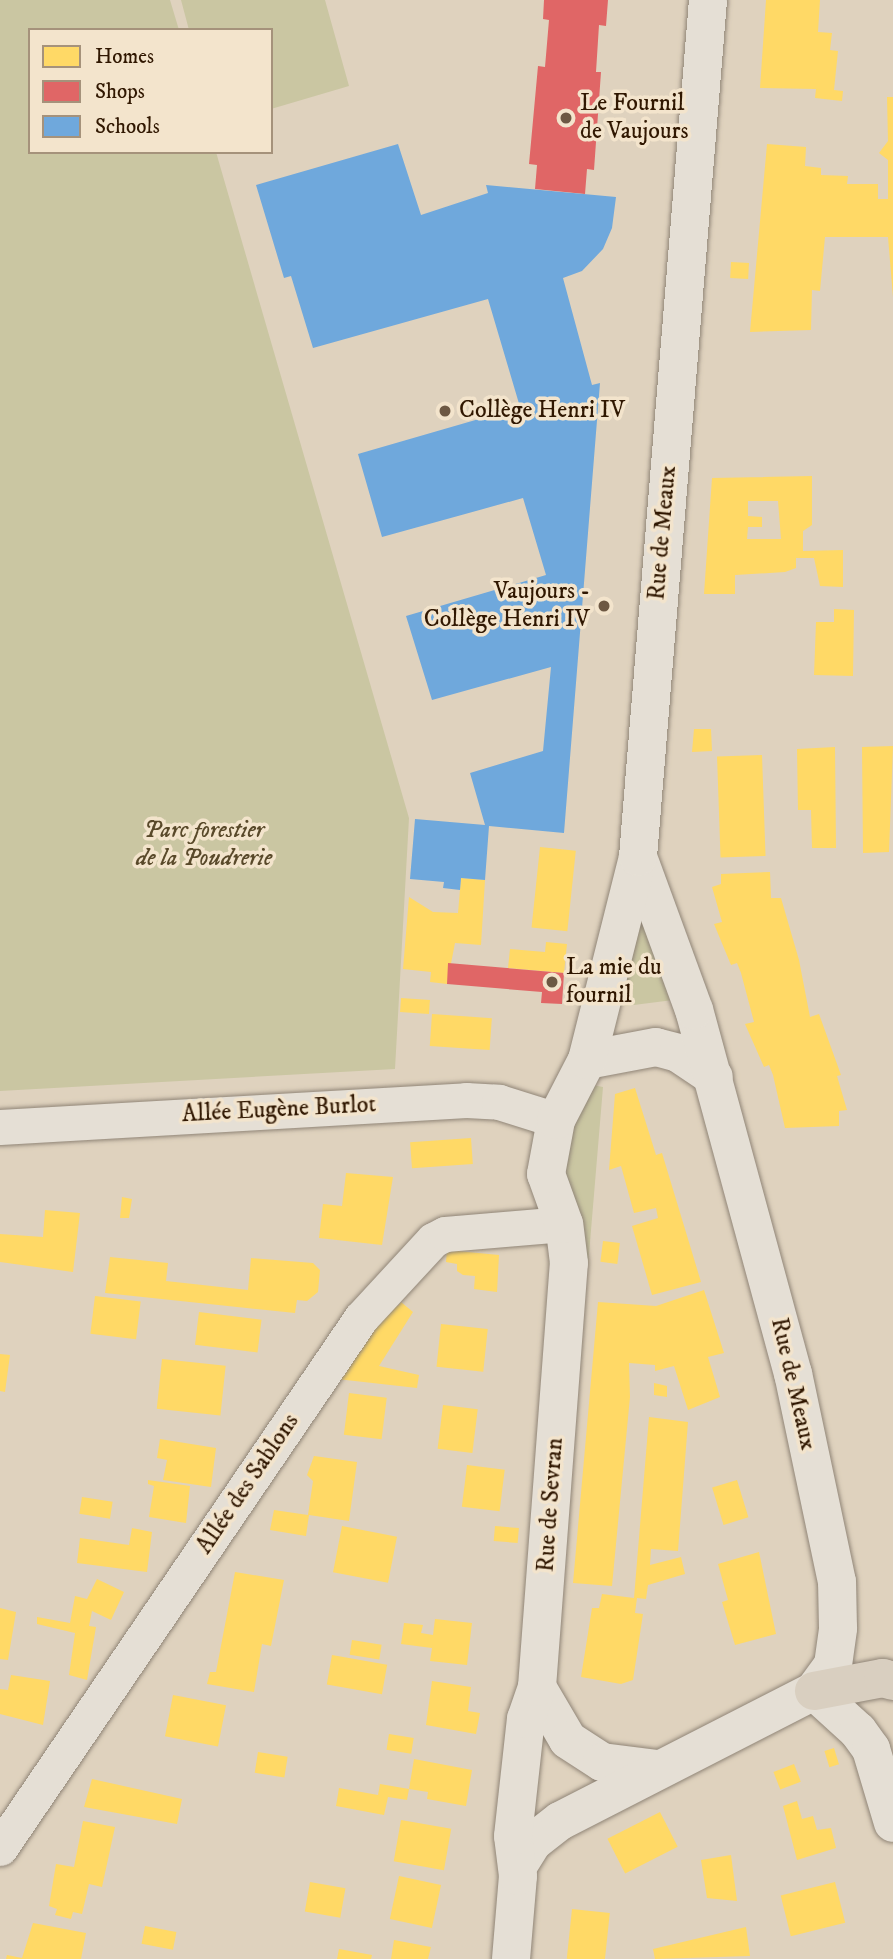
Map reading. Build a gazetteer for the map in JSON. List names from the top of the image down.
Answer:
{
  "streets": {
    "main road": ["Rue de Meaux", "Rue de Sevran"],
    "street": ["Allée Eugène Burlot", "Allée des Sablons"]
  },
  "crossings": [
    ["Rue de Meaux", "Rue de Sevran"],
    ["Allée Eugène Burlot", "Rue de Sevran"],
    ["Allée des Sablons", "Rue de Sevran"]
  ],
  "parks": ["Parc forestier de la Poudrerie"],
  "places": [
    "Le Fournil de Vaujours",
    "Collège Henri IV",
    "Vaujours - Collège Henri IV",
    "La mie du fournil"
  ],
  "legend": ["Homes", "Shops", "Schools"]
}
